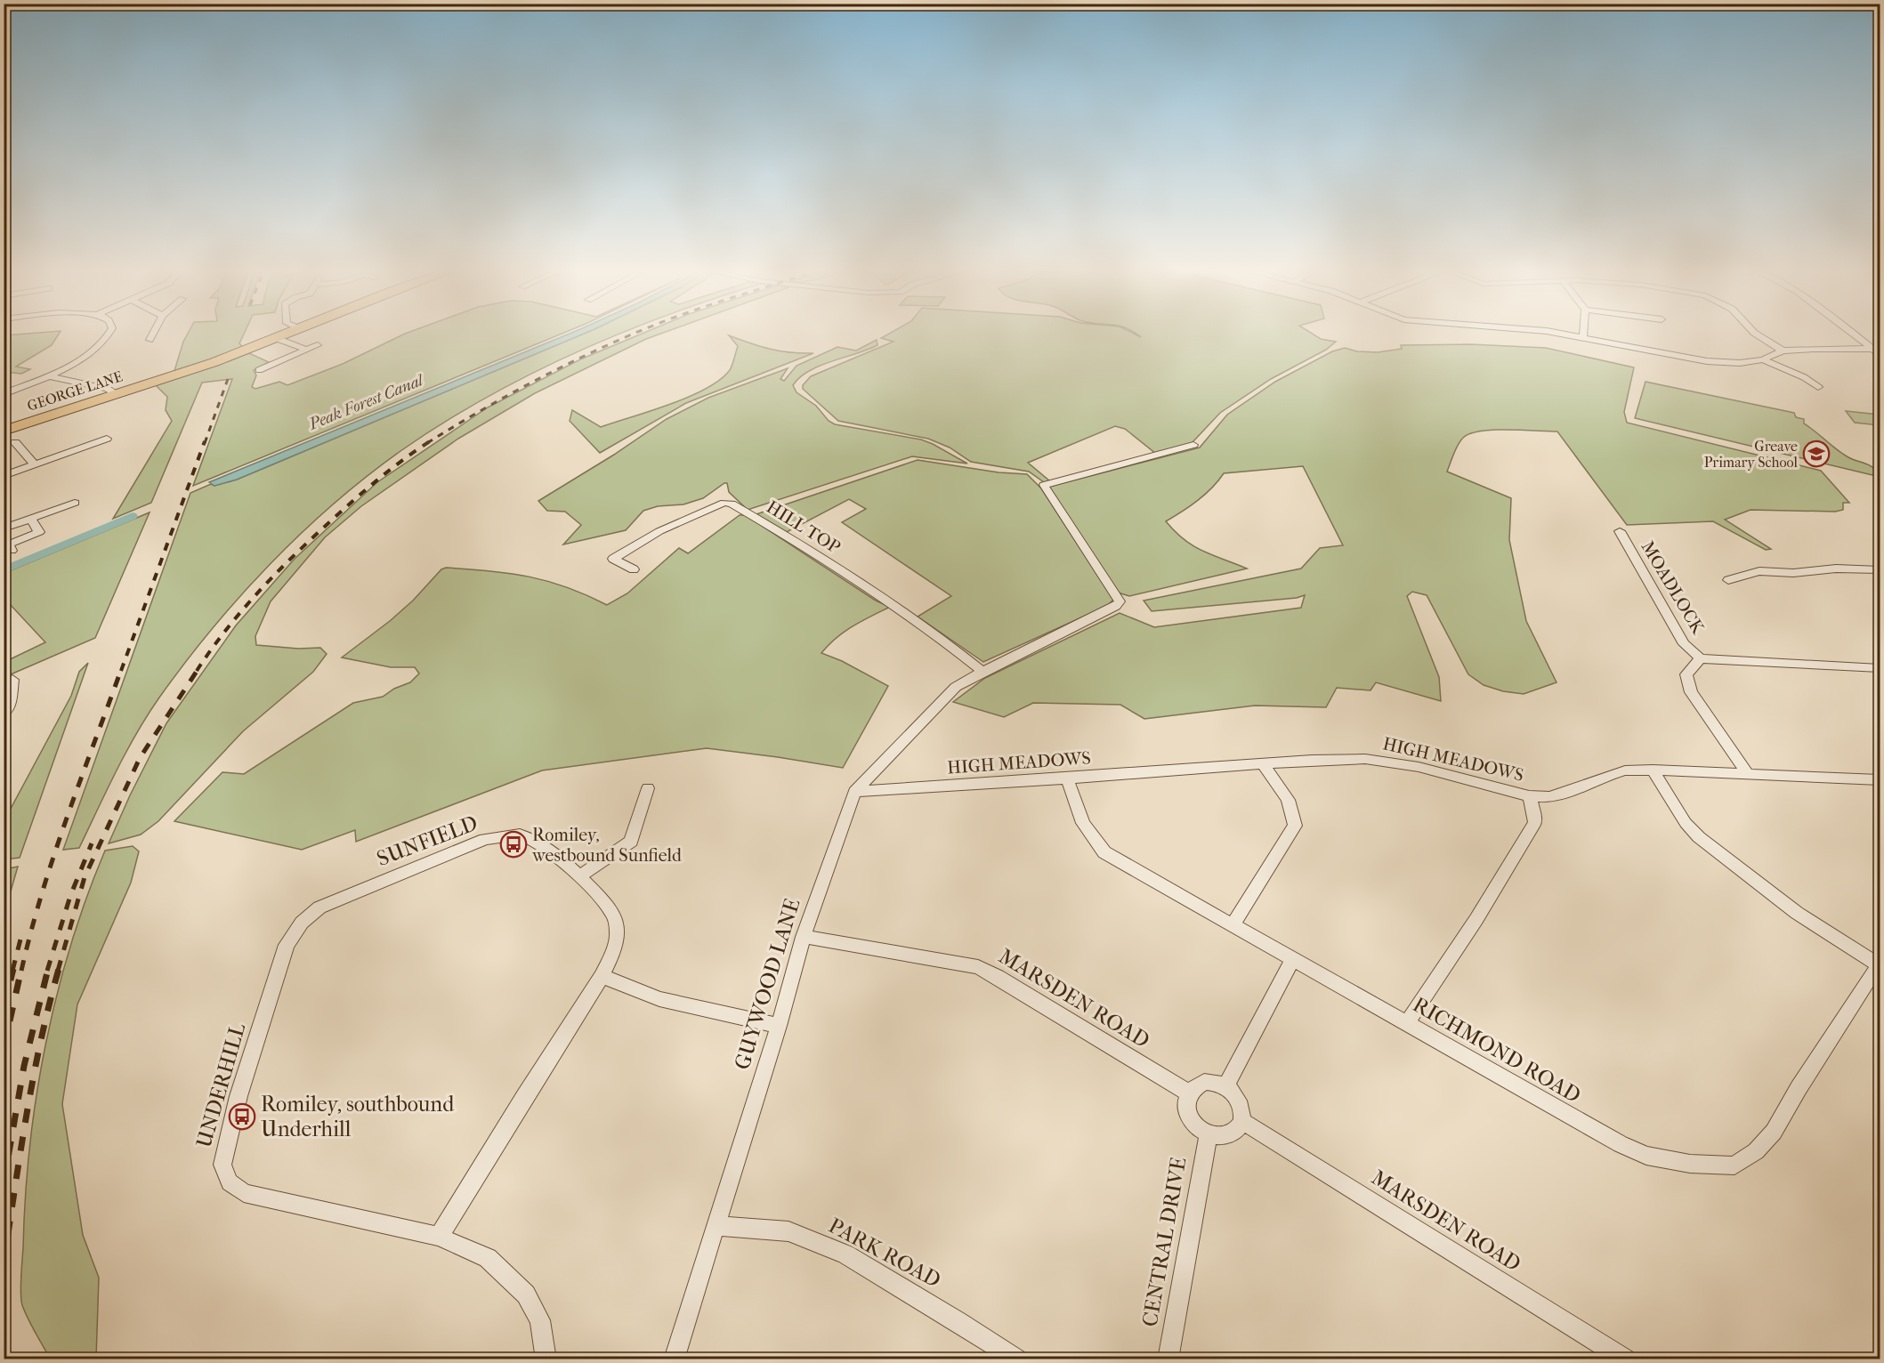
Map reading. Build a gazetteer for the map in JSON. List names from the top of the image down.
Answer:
{
  "streets": {
    "main road": ["GEORGE LANE"],
    "street": [
      "HILL TOP",
      "MOADLOCK",
      "HIGH MEADOWS",
      "SUNFIELD",
      "GUYWOOD LANE",
      "MARSDEN ROAD",
      "RICHMOND ROAD",
      "UNDERHILL",
      "CENTRAL DRIVE",
      "PARK ROAD"
    ]
  },
  "crossings": [
    ["HILL TOP", "GUYWOOD LANE"],
    ["HIGH MEADOWS", "GUYWOOD LANE"],
    ["HIGH MEADOWS", "RICHMOND ROAD"],
    ["SUNFIELD", "UNDERHILL"],
    ["GUYWOOD LANE", "MARSDEN ROAD"],
    ["GUYWOOD LANE", "PARK ROAD"],
    ["MARSDEN ROAD", "CENTRAL DRIVE"]
  ],
  "water": ["Peak Forest Canal"],
  "places": {
    "school or university": ["Greave Primary School"],
    "bus stop": ["Romiley, westbound Sunfield", "Romiley, southbound Underhill"]
  }
}
